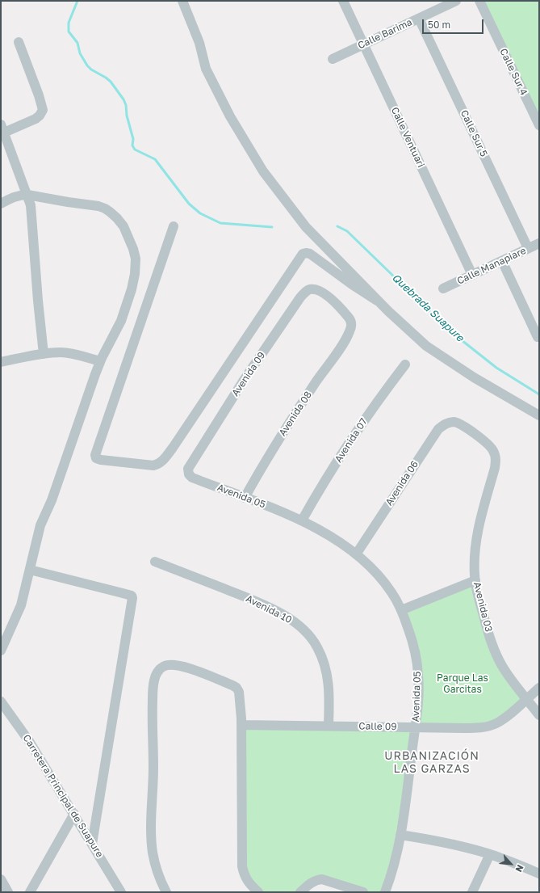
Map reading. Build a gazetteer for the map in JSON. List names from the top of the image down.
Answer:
{
  "streets": {
    "street": [
      "Calle Barima",
      "Calle Sur 4",
      "Calle Sur 5",
      "Calle Ventuari",
      "Calle Manapiare",
      "Avenida 09",
      "Avenida 08",
      "Avenida 07",
      "Avenida 06",
      "Avenida 05",
      "Avenida 03",
      "Avenida 10",
      "Calle 09",
      "Carretera Principal de Suapure"
    ]
  },
  "crossings": [
    ["Calle Barima", "Calle Sur 5"],
    ["Calle Barima", "Calle Ventuari"],
    ["Calle Sur 5", "Calle Manapiare"],
    ["Calle Ventuari", "Calle Manapiare"],
    ["Avenida 09", "Avenida 08"],
    ["Avenida 09", "Avenida 05"],
    ["Avenida 08", "Avenida 05"],
    ["Avenida 07", "Avenida 05"],
    ["Avenida 06", "Avenida 05"],
    ["Avenida 06", "Avenida 03"],
    ["Avenida 05", "Calle 09"],
    ["Avenida 03", "Calle 09"],
    ["Avenida 10", "Calle 09"]
  ],
  "districts": ["URBANIZACIÓN LAS GARZAS"],
  "water": ["Quebrada Suapure"],
  "parks": ["Parque Las Garcitas"],
  "scale_bar": "50 m",
  "north": "bottom right"
}
